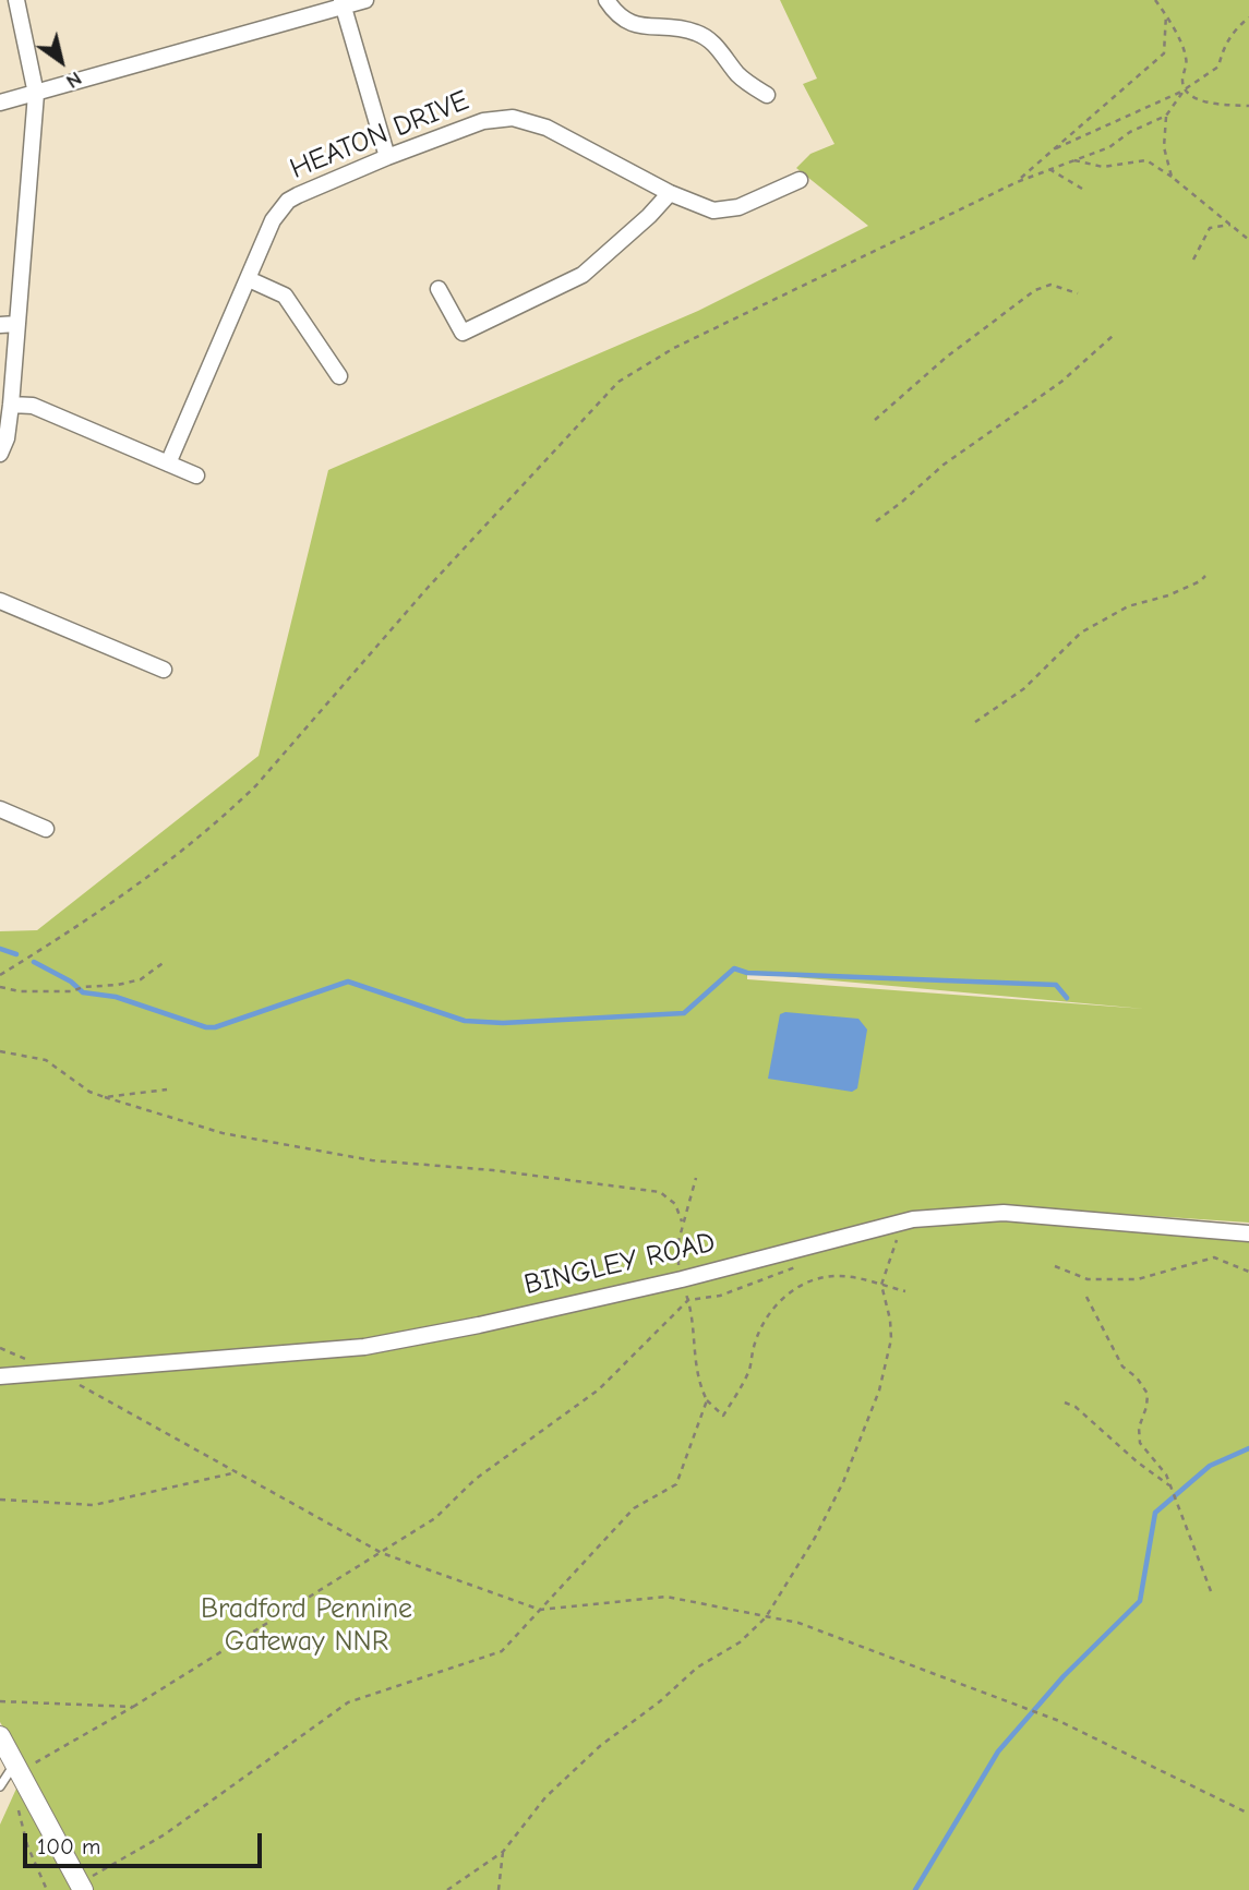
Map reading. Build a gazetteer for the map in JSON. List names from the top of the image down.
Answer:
{
  "streets": {
    "street": ["HEATON DRIVE", "BINGLEY ROAD"]
  },
  "parks": ["Bradford Pennine Gateway NNR"],
  "scale_bar": "100 m",
  "north": "bottom right"
}
